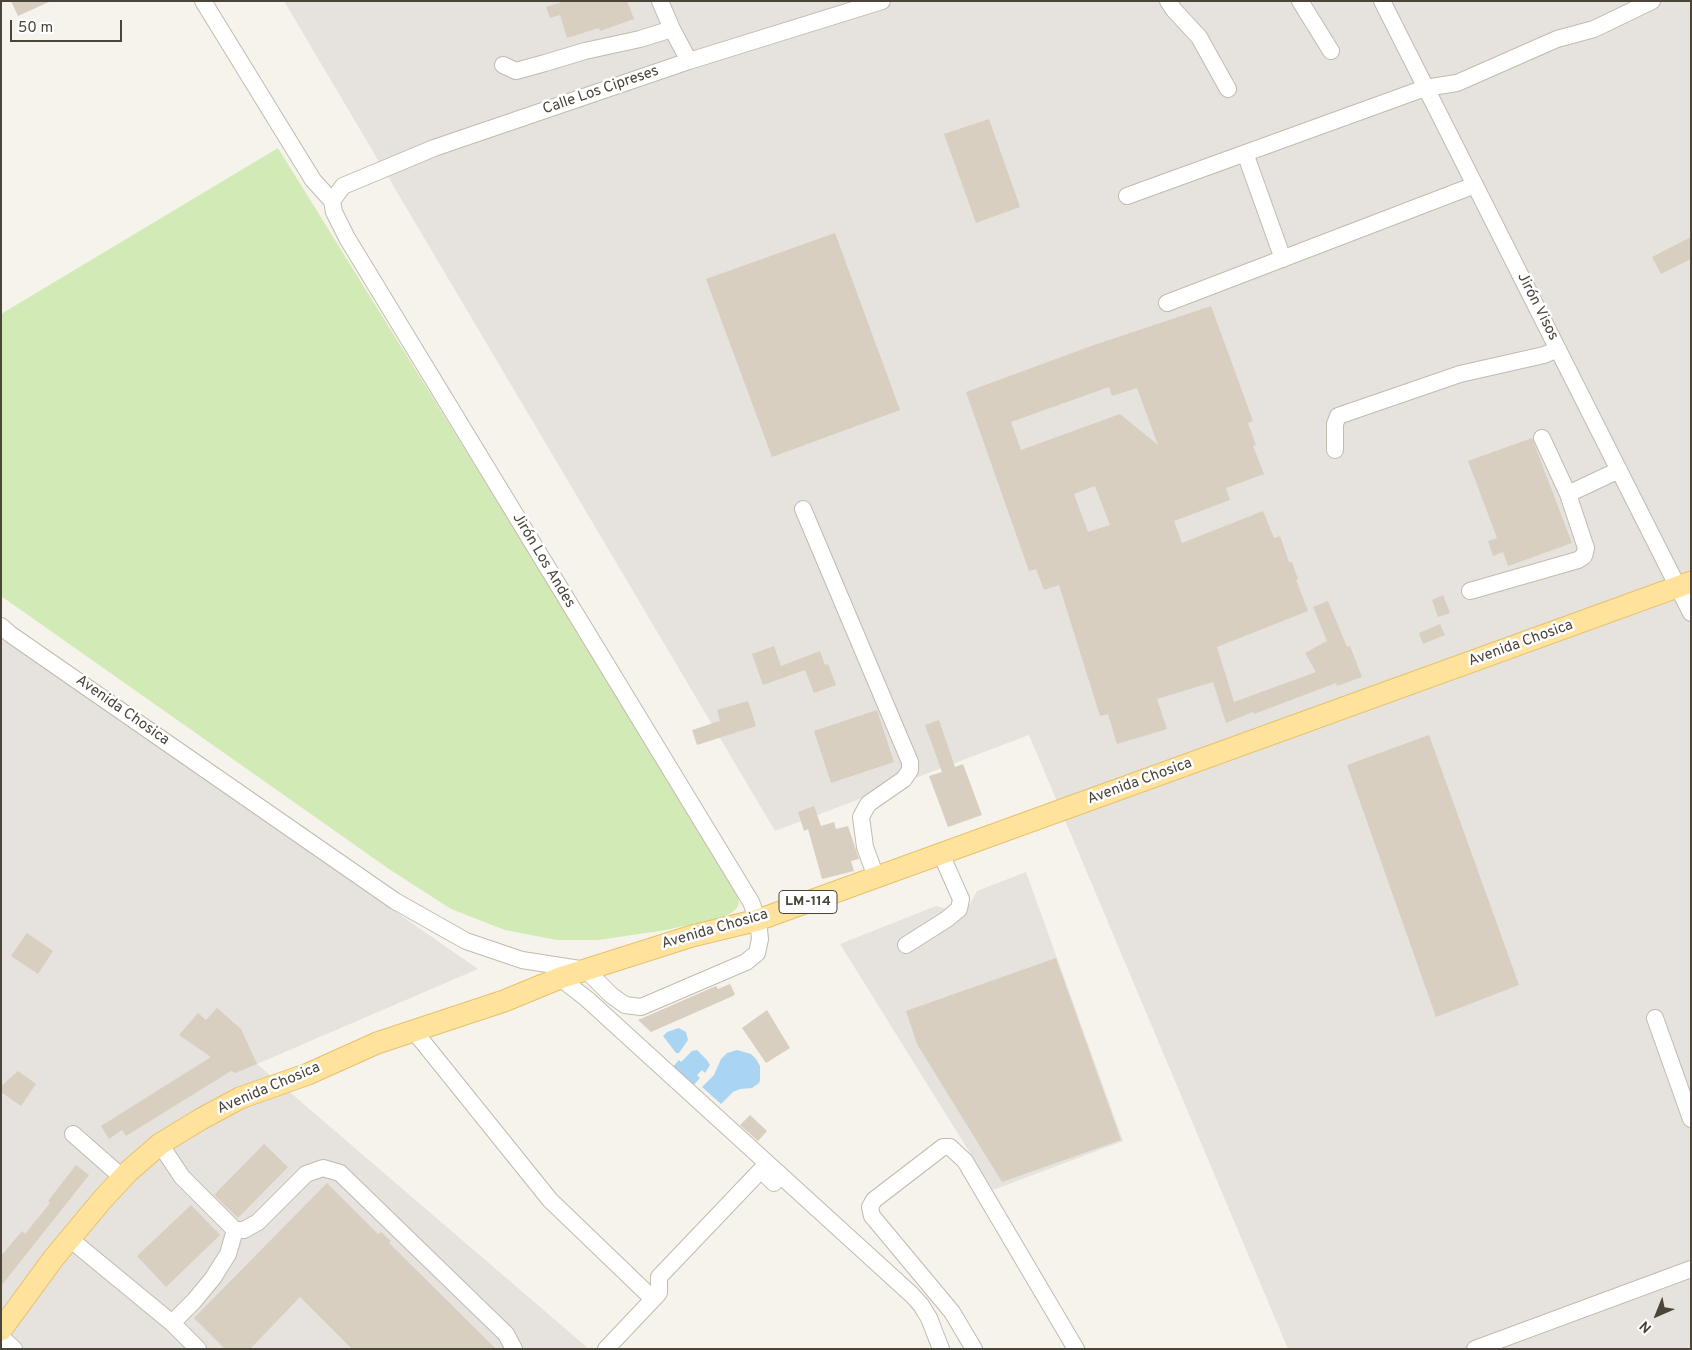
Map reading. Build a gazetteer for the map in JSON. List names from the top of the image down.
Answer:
{
  "streets": {
    "main road": ["Avenida Chosica", "LM-114"],
    "street": ["Calle Los Cipreses", "Jirón Visos", "Jirón Los Andes"]
  },
  "crossings": [
    ["Calle Los Cipreses", "Jirón Los Andes"],
    ["Jirón Visos", "Avenida Chosica"],
    ["Jirón Los Andes", "Avenida Chosica"]
  ],
  "scale_bar": "50 m",
  "north": "bottom left"
}
